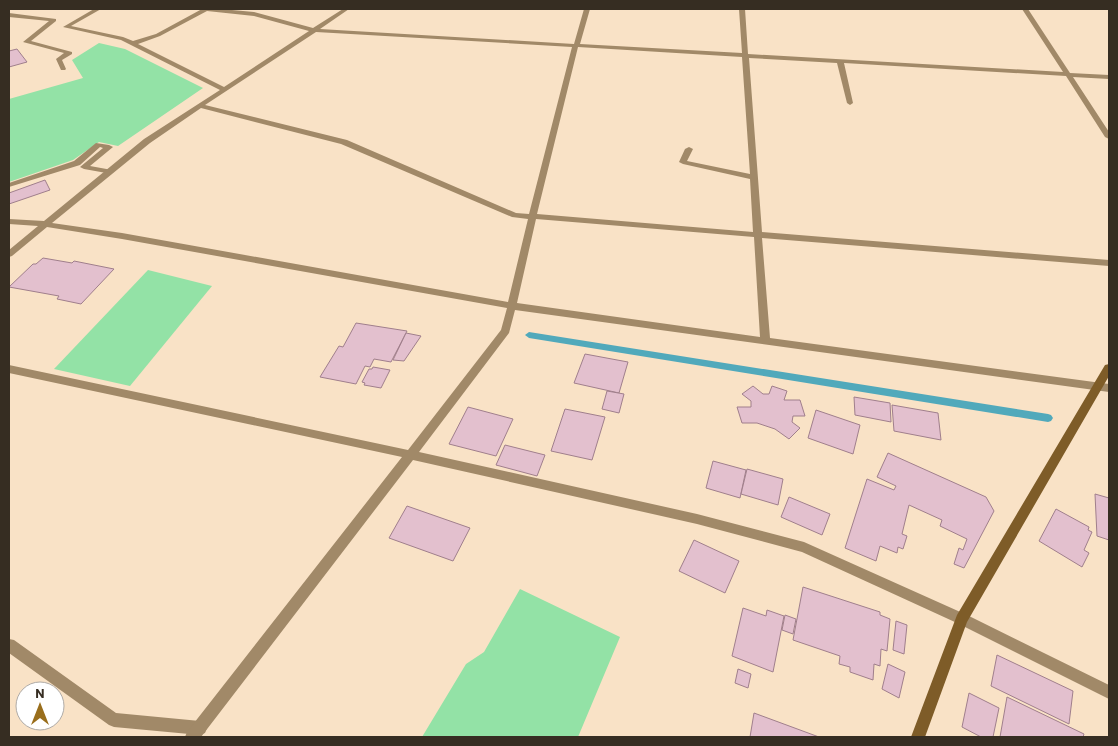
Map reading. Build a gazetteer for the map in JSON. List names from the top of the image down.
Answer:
{
  "north": "top"
}
